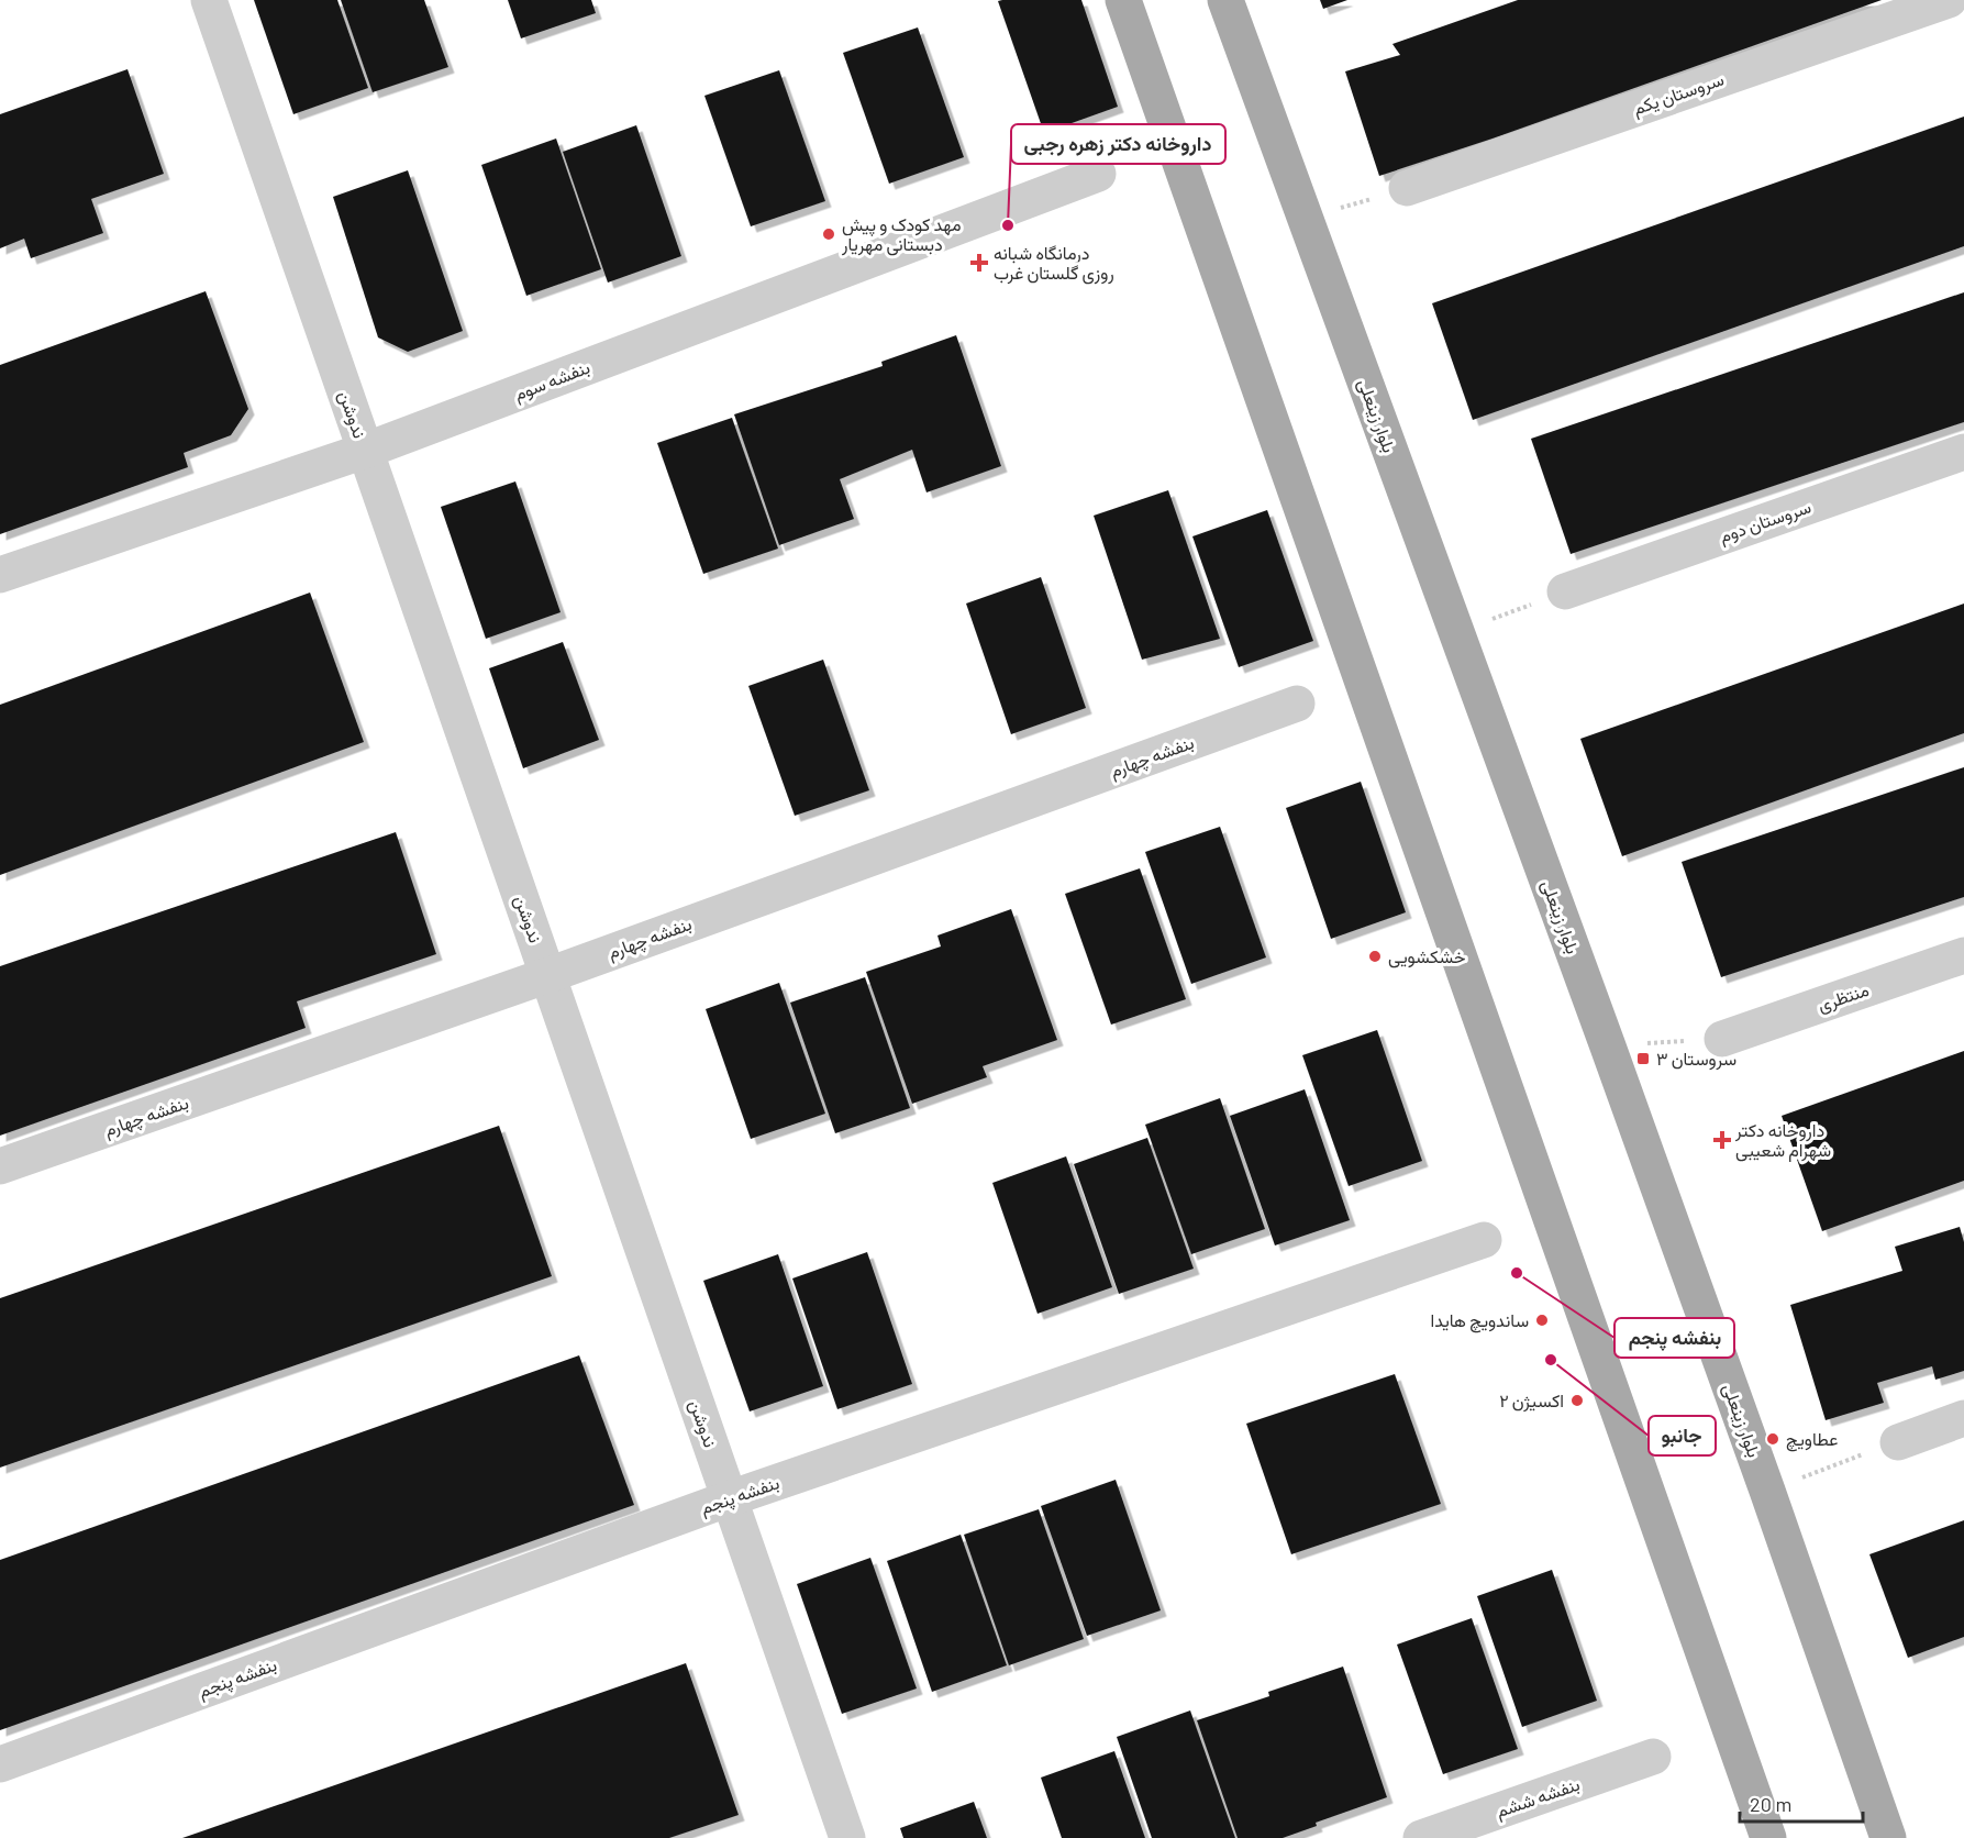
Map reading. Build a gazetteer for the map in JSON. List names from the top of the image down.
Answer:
{
  "streets": {
    "main road": ["بلوار زینعلی"],
    "street": [
      "سروستان یکم",
      "بنفشه سوم",
      "ندوشن",
      "سروستان دوم",
      "بنفشه چهارم",
      "منتظری",
      "بنفشه پنجم",
      "بنفشه ششم"
    ]
  },
  "crossings": [
    ["بنفشه سوم", "ندوشن"],
    ["ندوشن", "بنفشه چهارم"],
    ["ندوشن", "بنفشه پنجم"]
  ],
  "places": {
    "other": [
      "داروخانه دکتر زهره رجبی",
      "مهد کودک و پیش دبستانی مهریار",
      "خشکشویی",
      "بنفشه پنجم",
      "ساندویچ هایدا",
      "جانبو",
      "اکسیژن ۲",
      "عطاویچ"
    ],
    "health": ["درمانگاه شبانه روزی گلستان غرب", "داروخانه دکتر شهرام شعیبی"],
    "transit": ["سروستان ۳"]
  },
  "scale_bar": "20 m"
}
